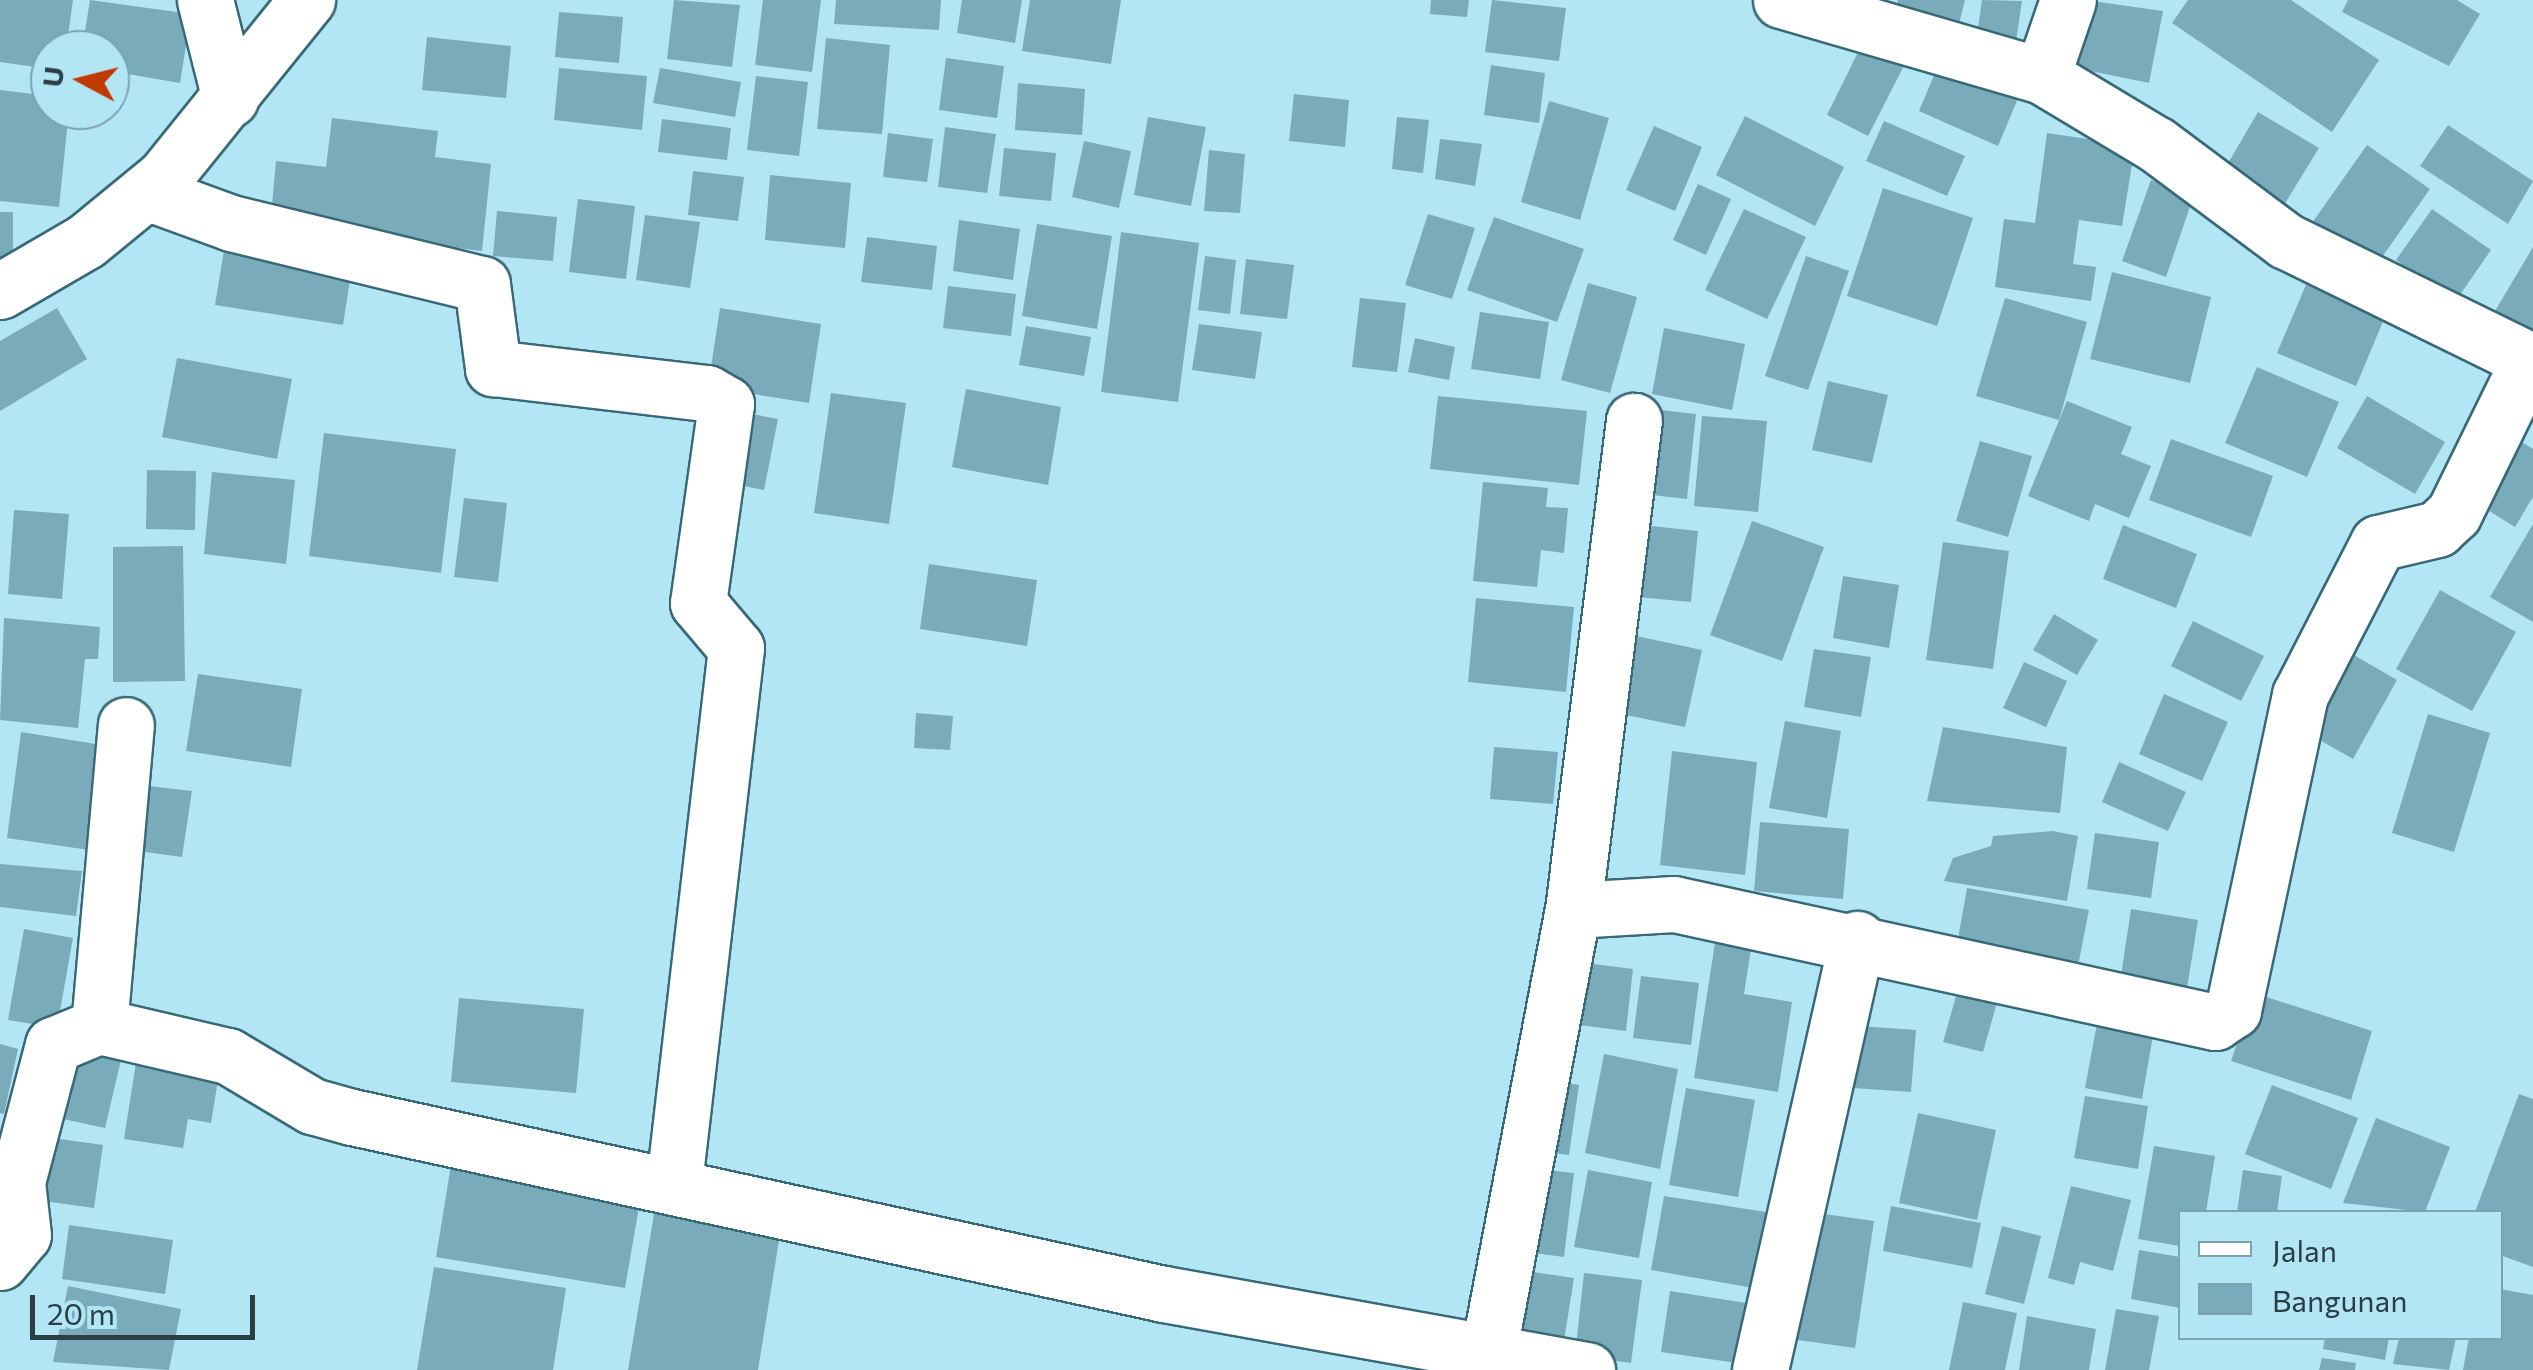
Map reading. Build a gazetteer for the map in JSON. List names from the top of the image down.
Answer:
{
  "legend": ["Jalan", "Bangunan"],
  "scale_bar": "20 m",
  "north": "left"
}
